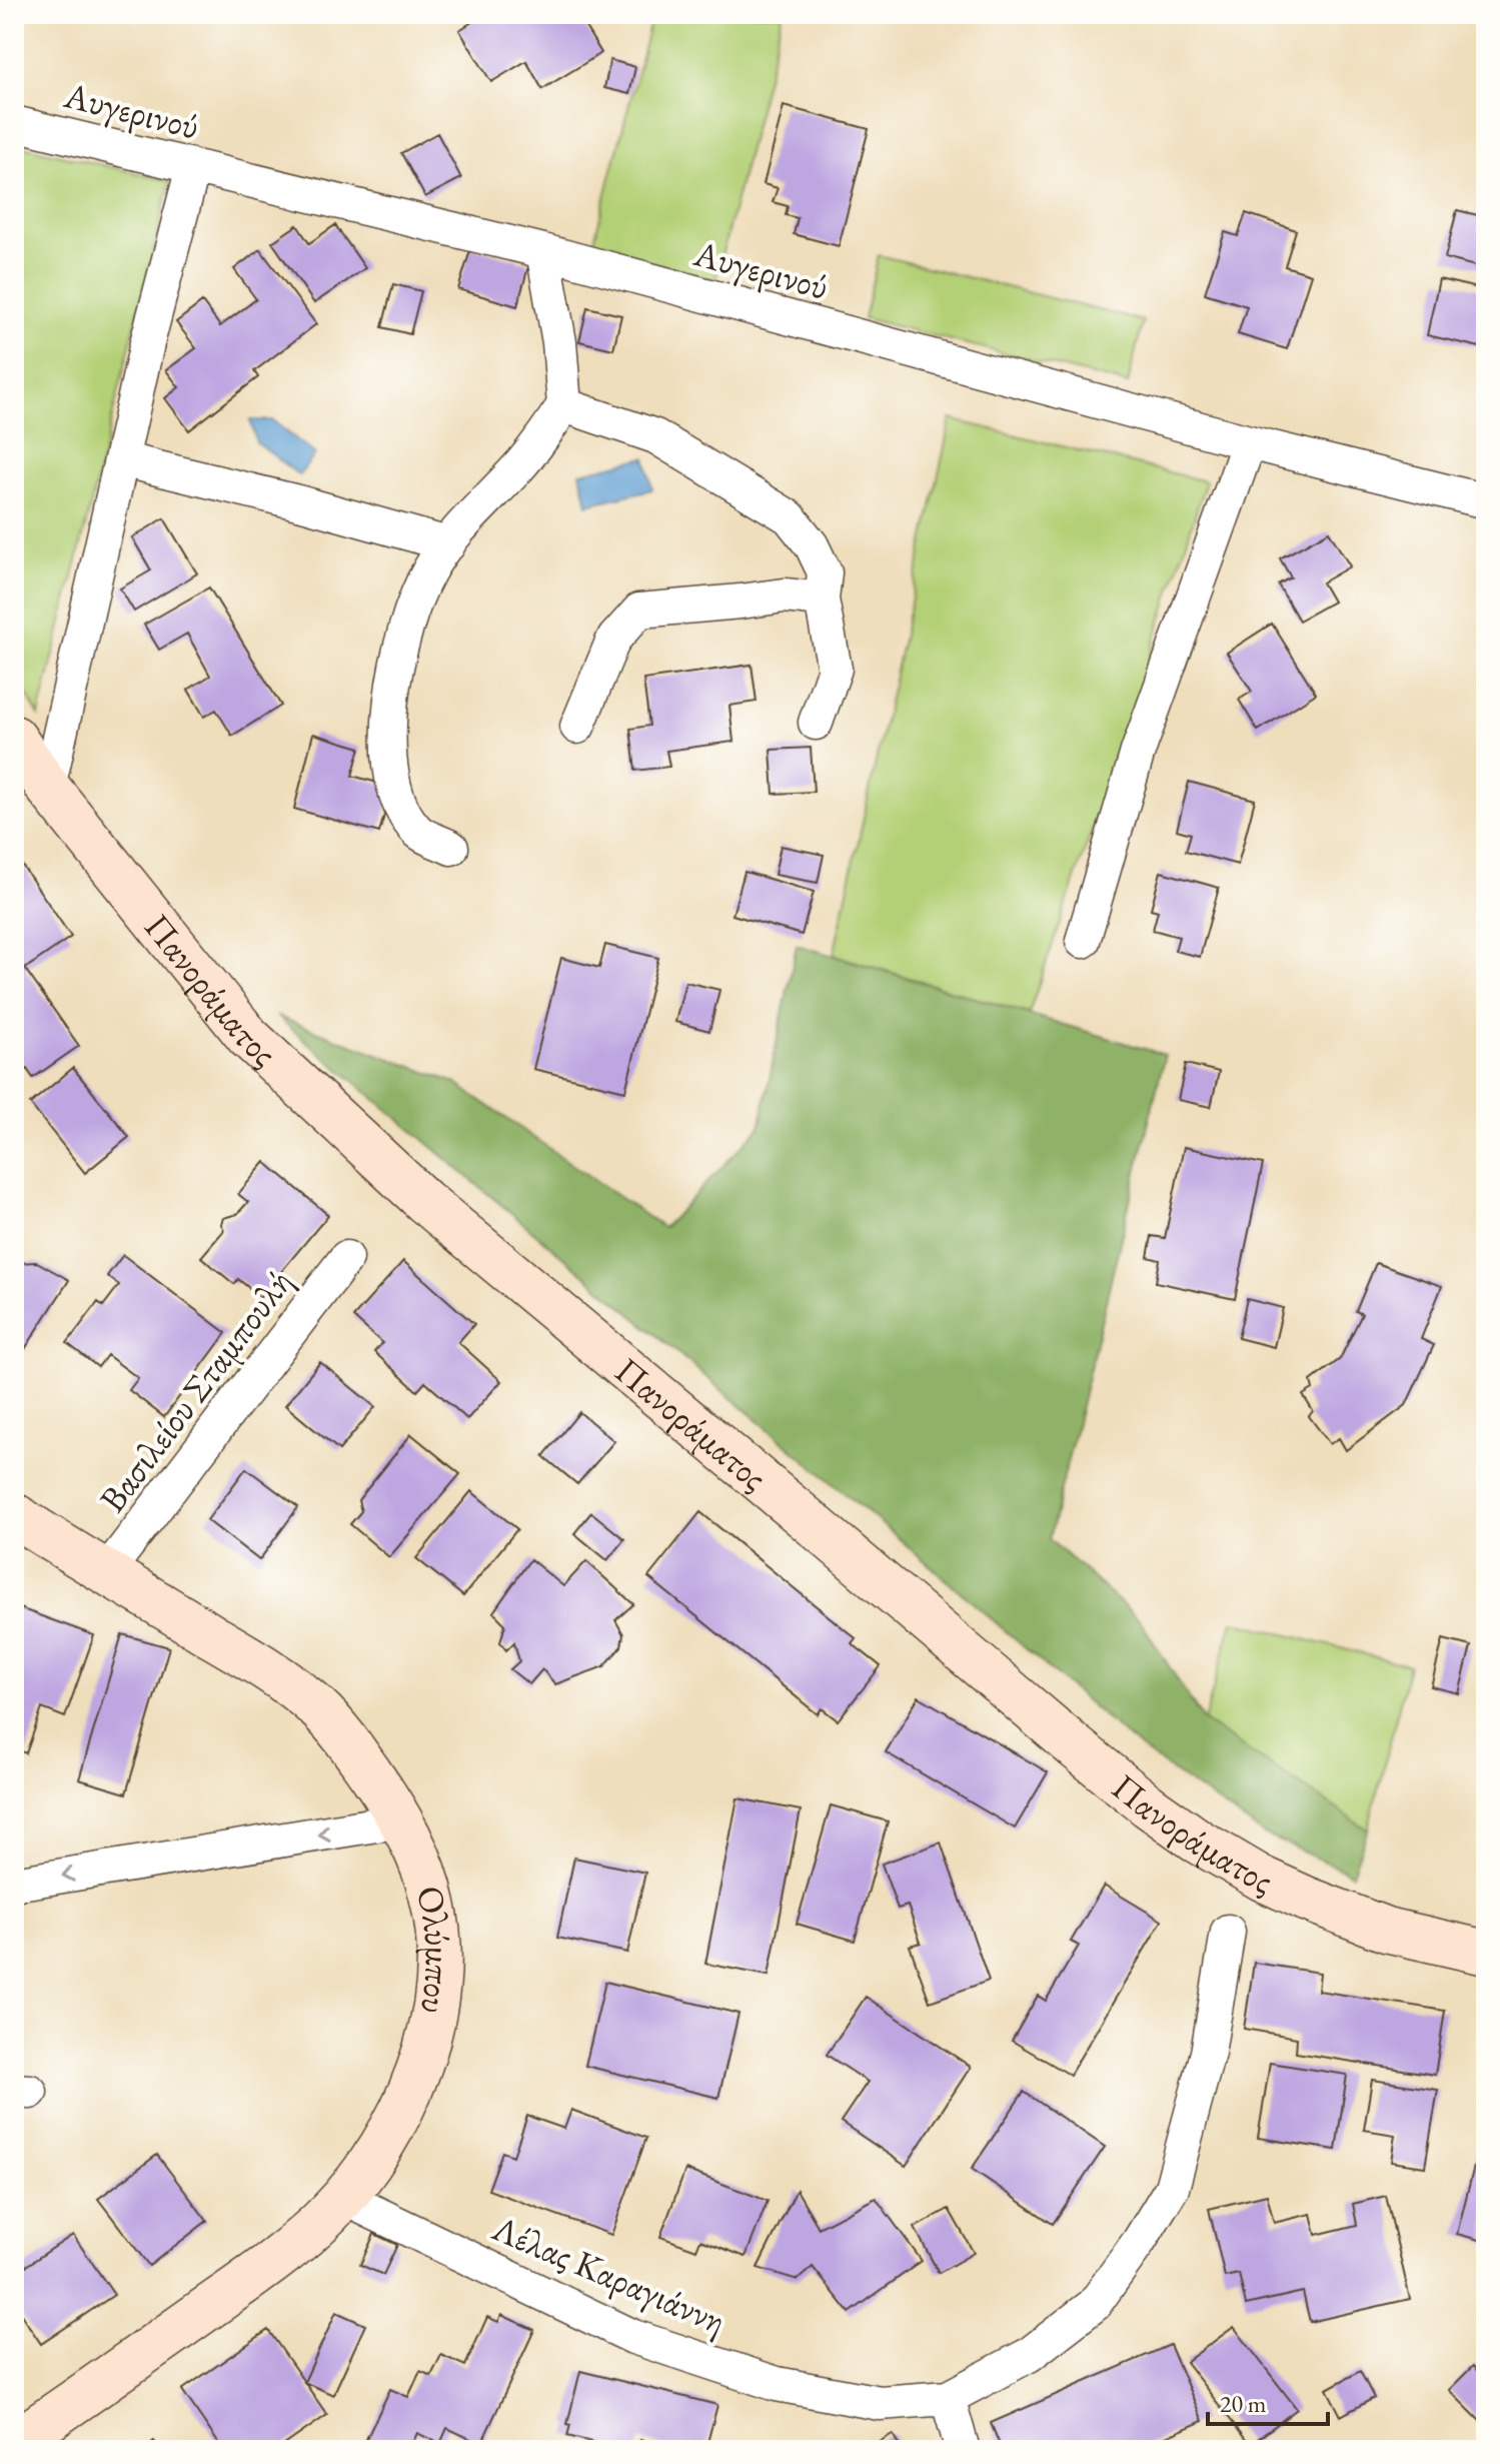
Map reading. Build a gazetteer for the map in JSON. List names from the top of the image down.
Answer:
{
  "streets": {
    "main road": ["Πανοράματος", "Ολύμπου"],
    "street": ["Αυγερινού", "Βασιλείου Σταμπουλή", "Λέλας Καραγιάννη"]
  },
  "crossings": [
    ["Βασιλείου Σταμπουλή", "Ολύμπου"],
    ["Ολύμπου", "Λέλας Καραγιάννη"]
  ],
  "scale_bar": "20 m"
}
